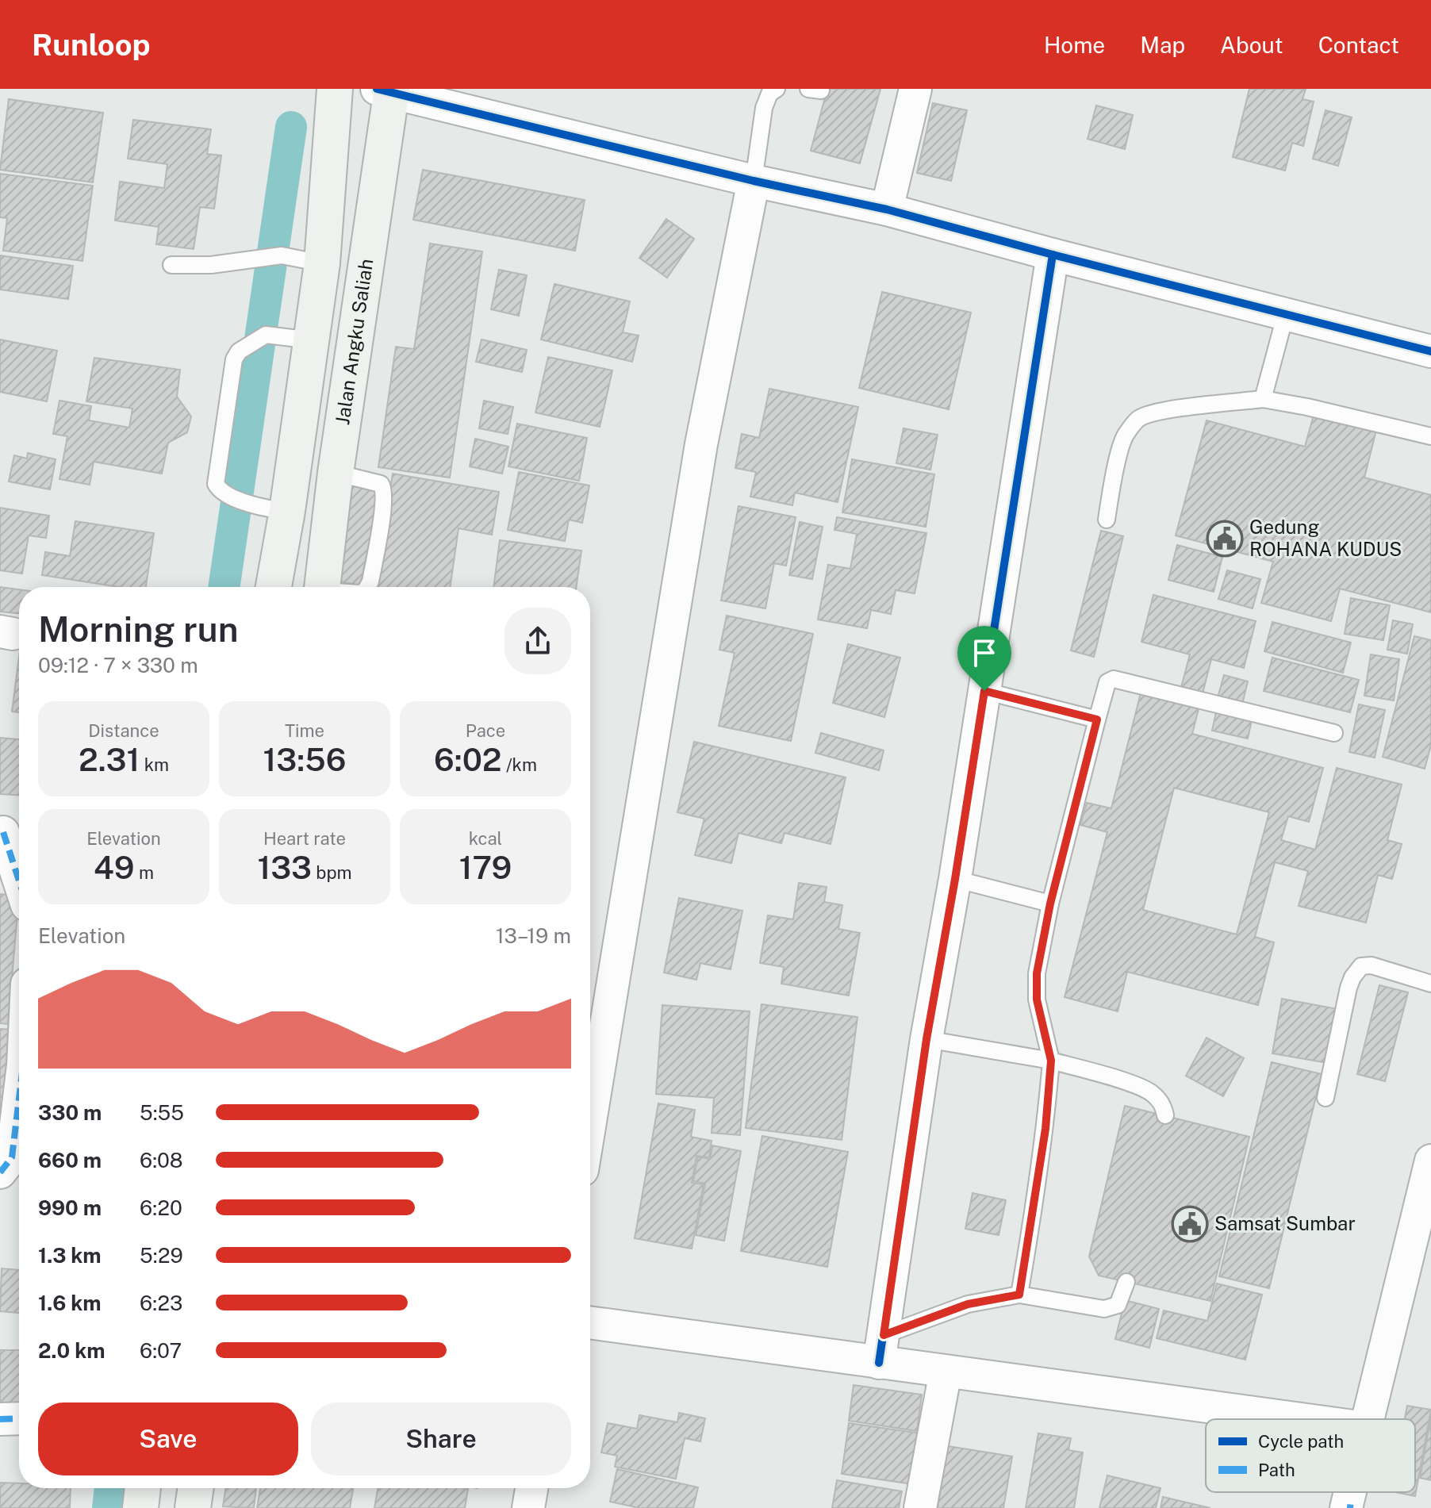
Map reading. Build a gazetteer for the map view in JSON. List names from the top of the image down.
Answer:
{
  "streets": {
    "main road": ["Jalan Angku Saliah"]
  },
  "places": {
    "public building": ["Gedung ROHANA KUDUS", "Samsat Sumbar"]
  },
  "legend": ["Cycle path", "Path"],
  "page": {
    "header": "Runloop",
    "nav": [
      "Home",
      "Map",
      "About",
      "Contact"
    ],
    "heading": ["Morning run", "09:12 · 7 × 330 m"],
    "stats": [
      ["Distance", "2.31 km"],
      ["Time", "13:56"],
      ["Pace", "6:02 /km"],
      ["Elevation", "49 m"],
      ["Heart rate", "133 bpm"],
      ["kcal", "179"]
    ],
    "chart": ["Elevation", "13–19 m"],
    "list": [
      {
        "name": "330 m",
        "note": "5:55"
      },
      {
        "name": "660 m",
        "note": "6:08"
      },
      {
        "name": "990 m",
        "note": "6:20"
      },
      {
        "name": "1.3 km",
        "note": "5:29"
      },
      {
        "name": "1.6 km",
        "note": "6:23"
      },
      {
        "name": "2.0 km",
        "note": "6:07"
      }
    ],
    "buttons": ["Save", "Share"]
  }
}
